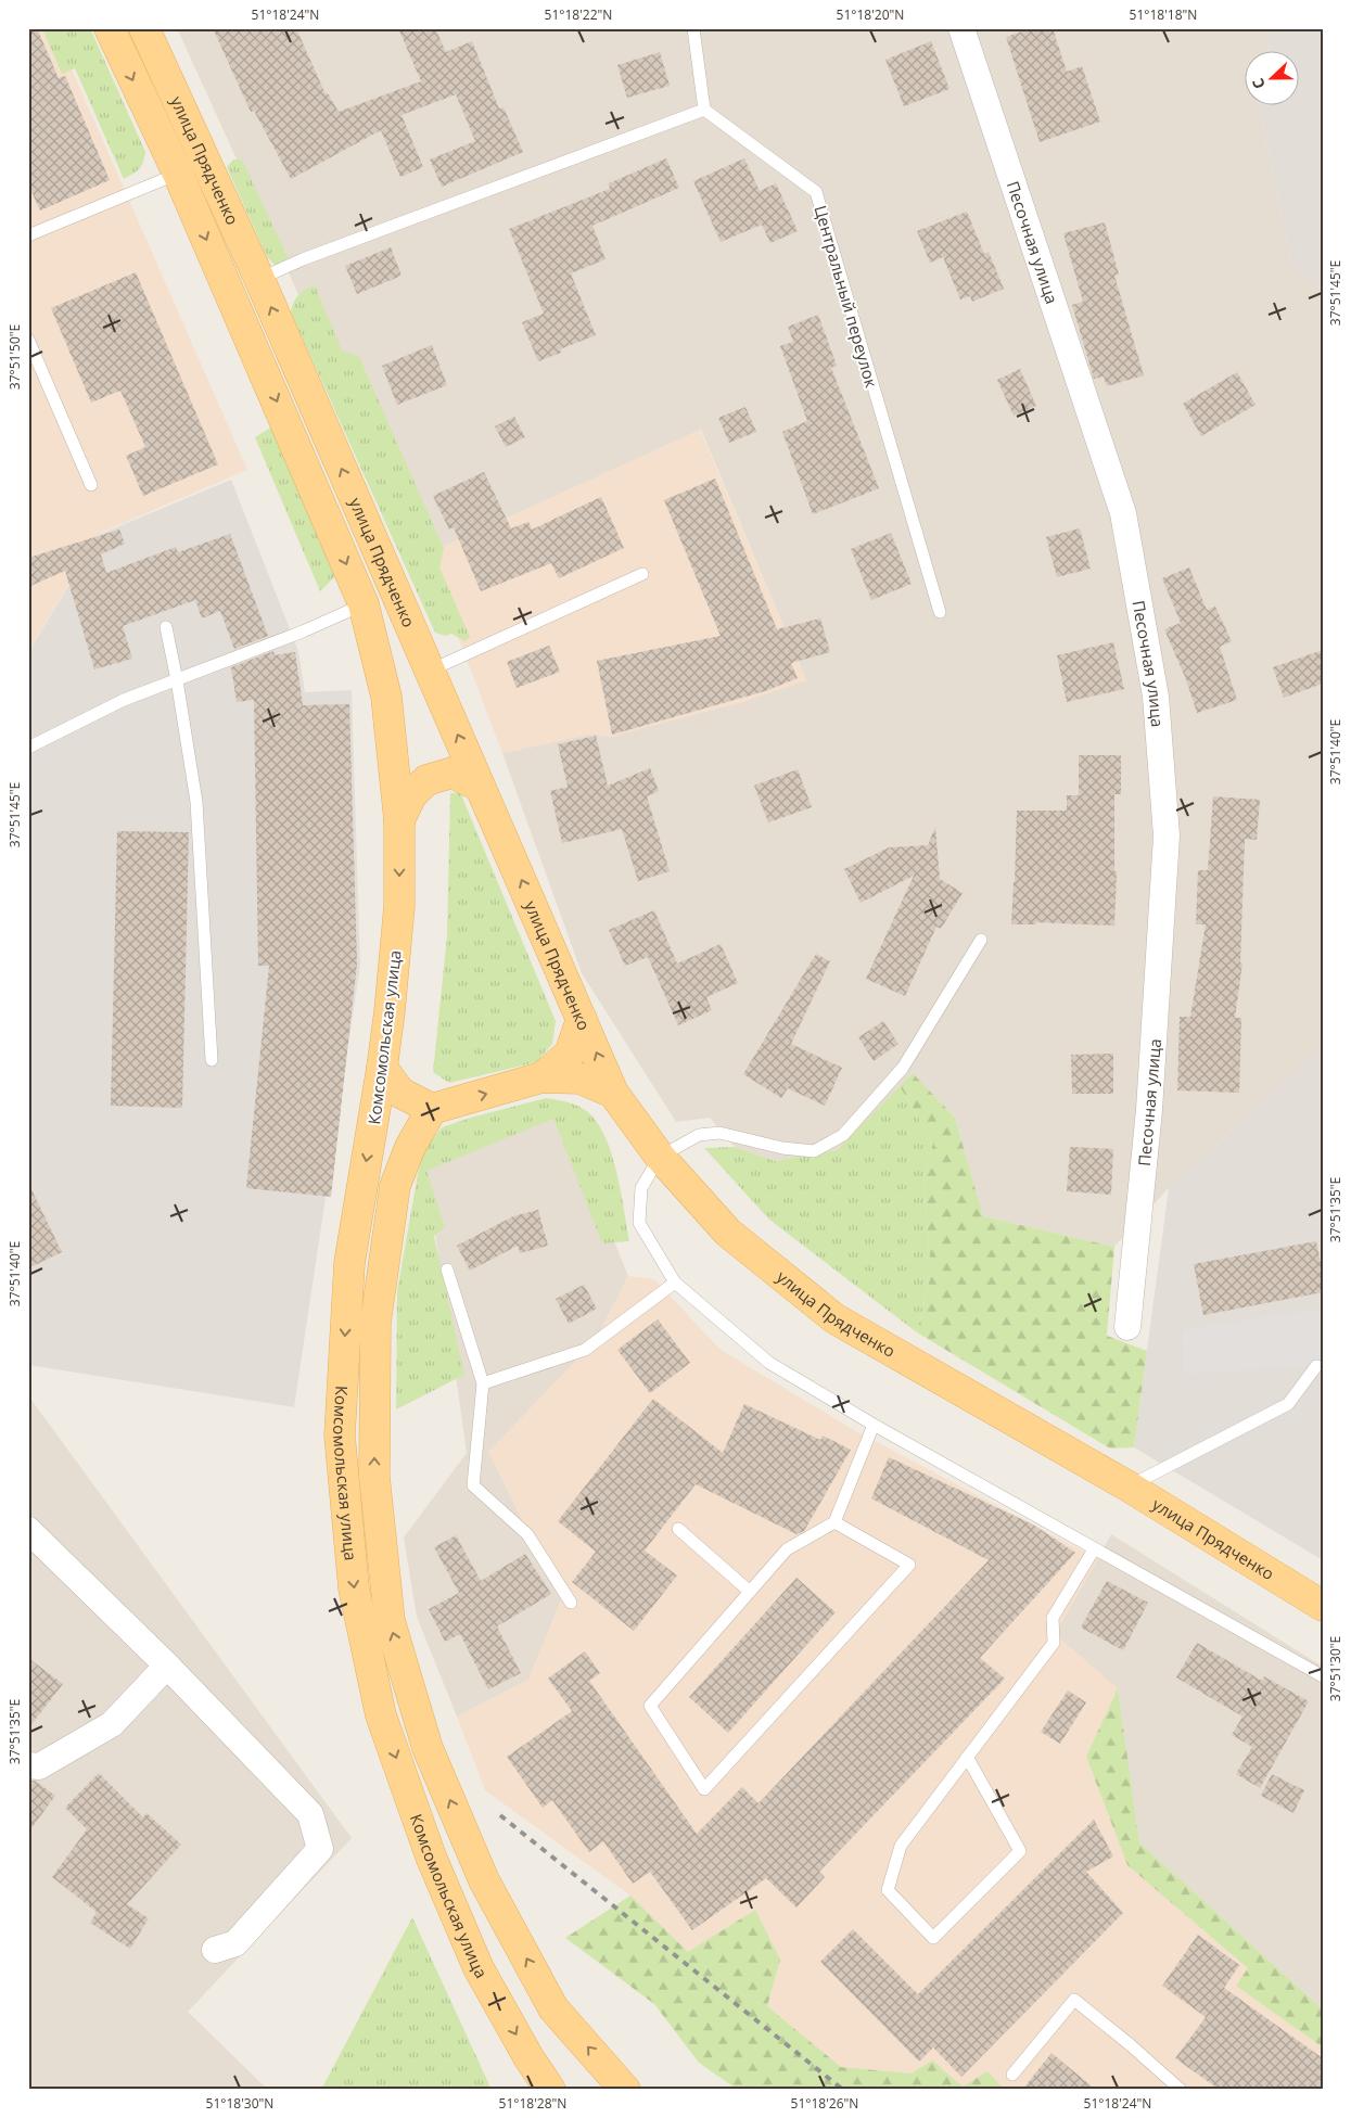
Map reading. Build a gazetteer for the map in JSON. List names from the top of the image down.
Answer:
{
  "streets": {
    "main road": ["улица Прядченко", "Комсомольская улица"],
    "street": ["Песочная улица"],
    "lane": ["Центральный переулок"]
  },
  "crossings": [
    ["улица Прядченко", "Комсомольская улица"]
  ],
  "north": "left",
  "coordinates": [
    "51°18'24\"N",
    "51°18'22\"N",
    "51°18'20\"N",
    "51°18'18\"N",
    "37°51'45\"E",
    "37°51'50\"E",
    "37°51'40\"E",
    "37°51'35\"E",
    "37°51'30\"E",
    "51°18'30\"N",
    "51°18'28\"N",
    "51°18'26\"N"
  ]
}
